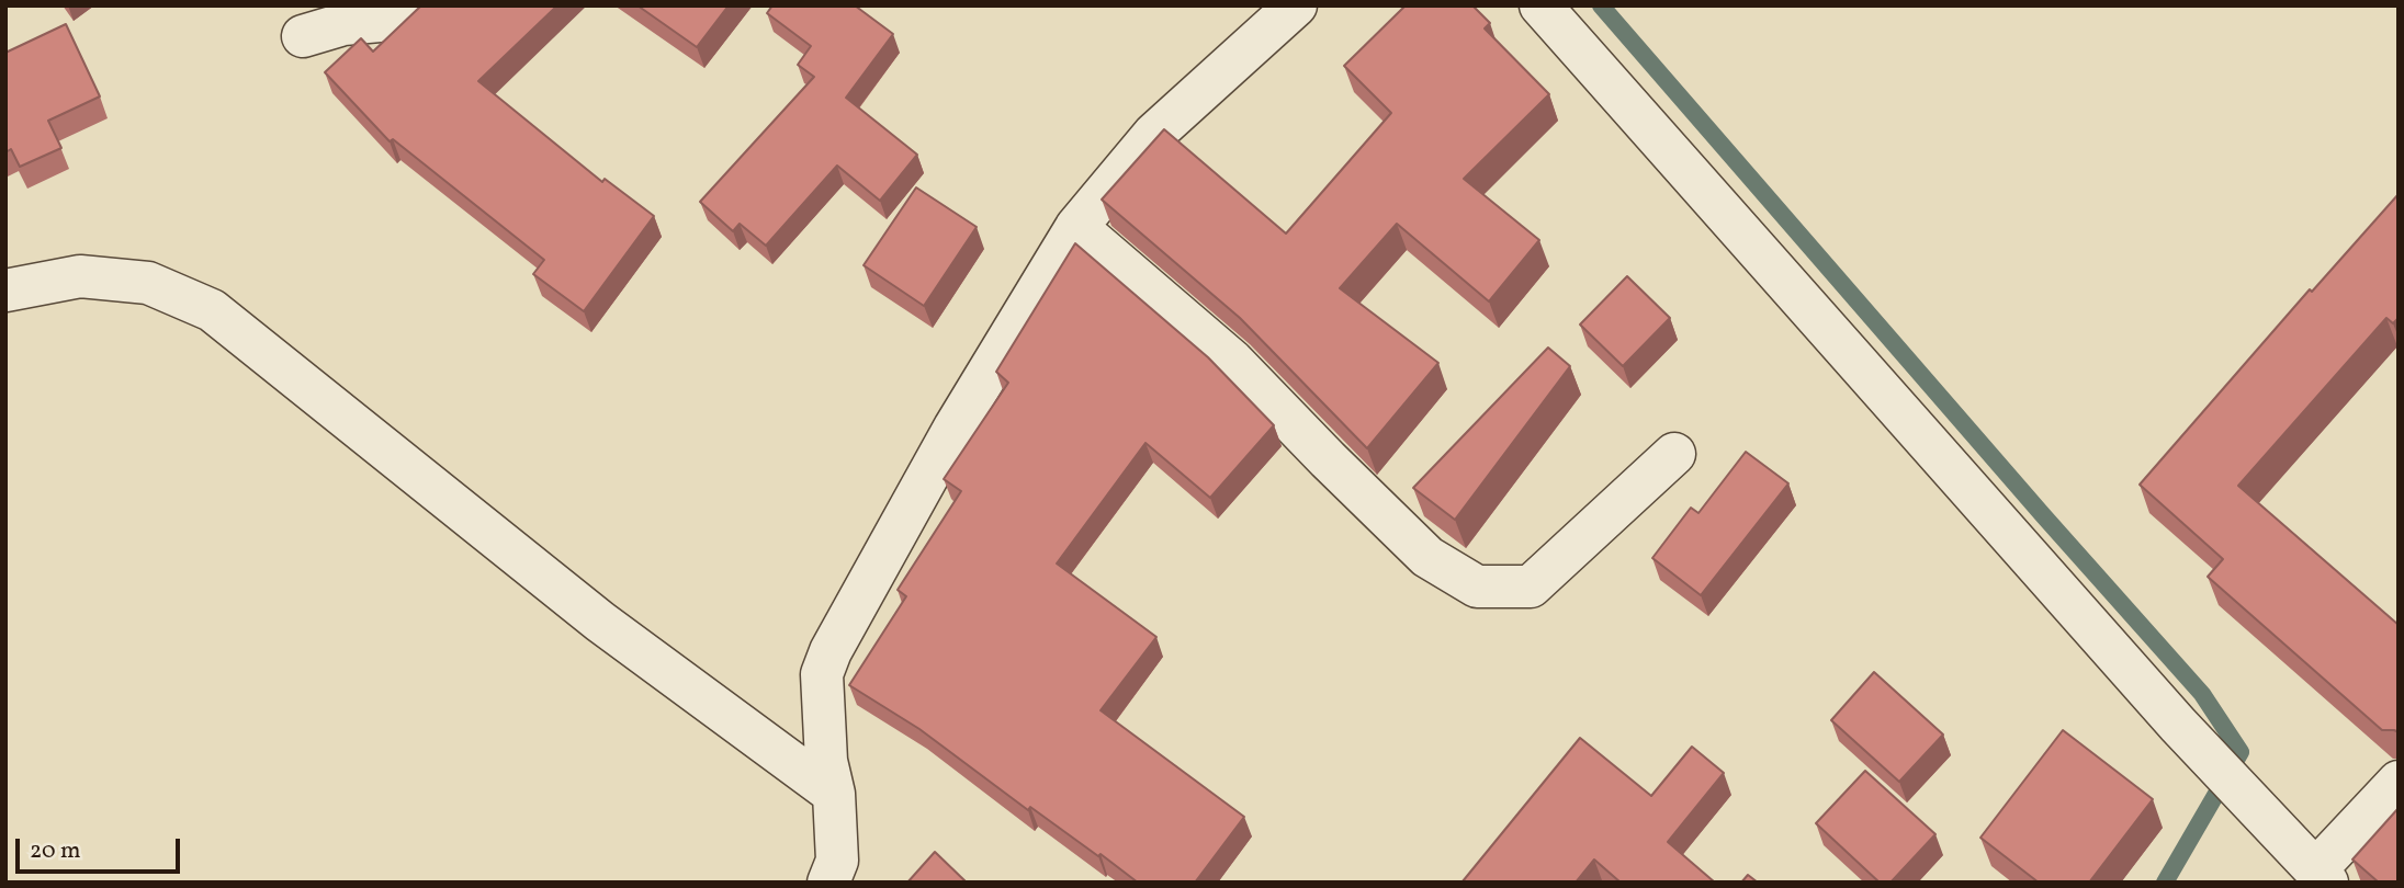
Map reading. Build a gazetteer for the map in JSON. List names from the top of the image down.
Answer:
{
  "scale_bar": "20 m"
}
